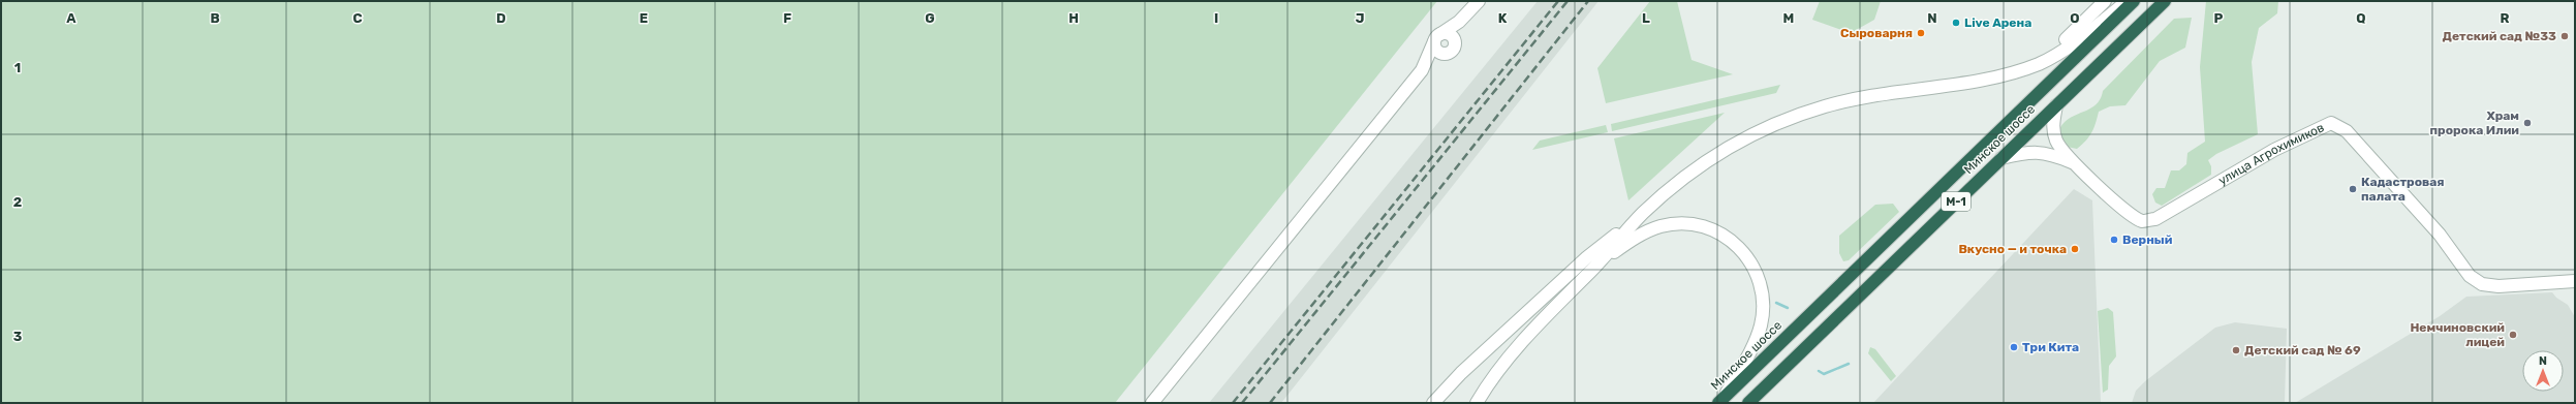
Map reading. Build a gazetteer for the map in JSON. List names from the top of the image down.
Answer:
{
  "streets": {
    "highway": ["Минское шоссе", "М-1"],
    "street": ["улица Агрохимиков"]
  },
  "crossings": [
    ["Минское шоссе", "улица Агрохимиков"]
  ],
  "places": [
    "Live Арена",
    "Сыроварня",
    "Детский сад №33",
    "Храм пророка Илии",
    "Кадастровая палата",
    "Верный",
    "Вкусно — и точка",
    "Немчиновский лицей",
    "Три Кита",
    "Детский сад № 69"
  ],
  "north": "top",
  "grid": {
    "columns": [
      "A",
      "B",
      "C",
      "D",
      "E",
      "F",
      "G",
      "H",
      "I",
      "J",
      "K",
      "L",
      "M",
      "N",
      "O",
      "P",
      "Q",
      "R"
    ],
    "rows": ["1", "2", "3"]
  }
}
